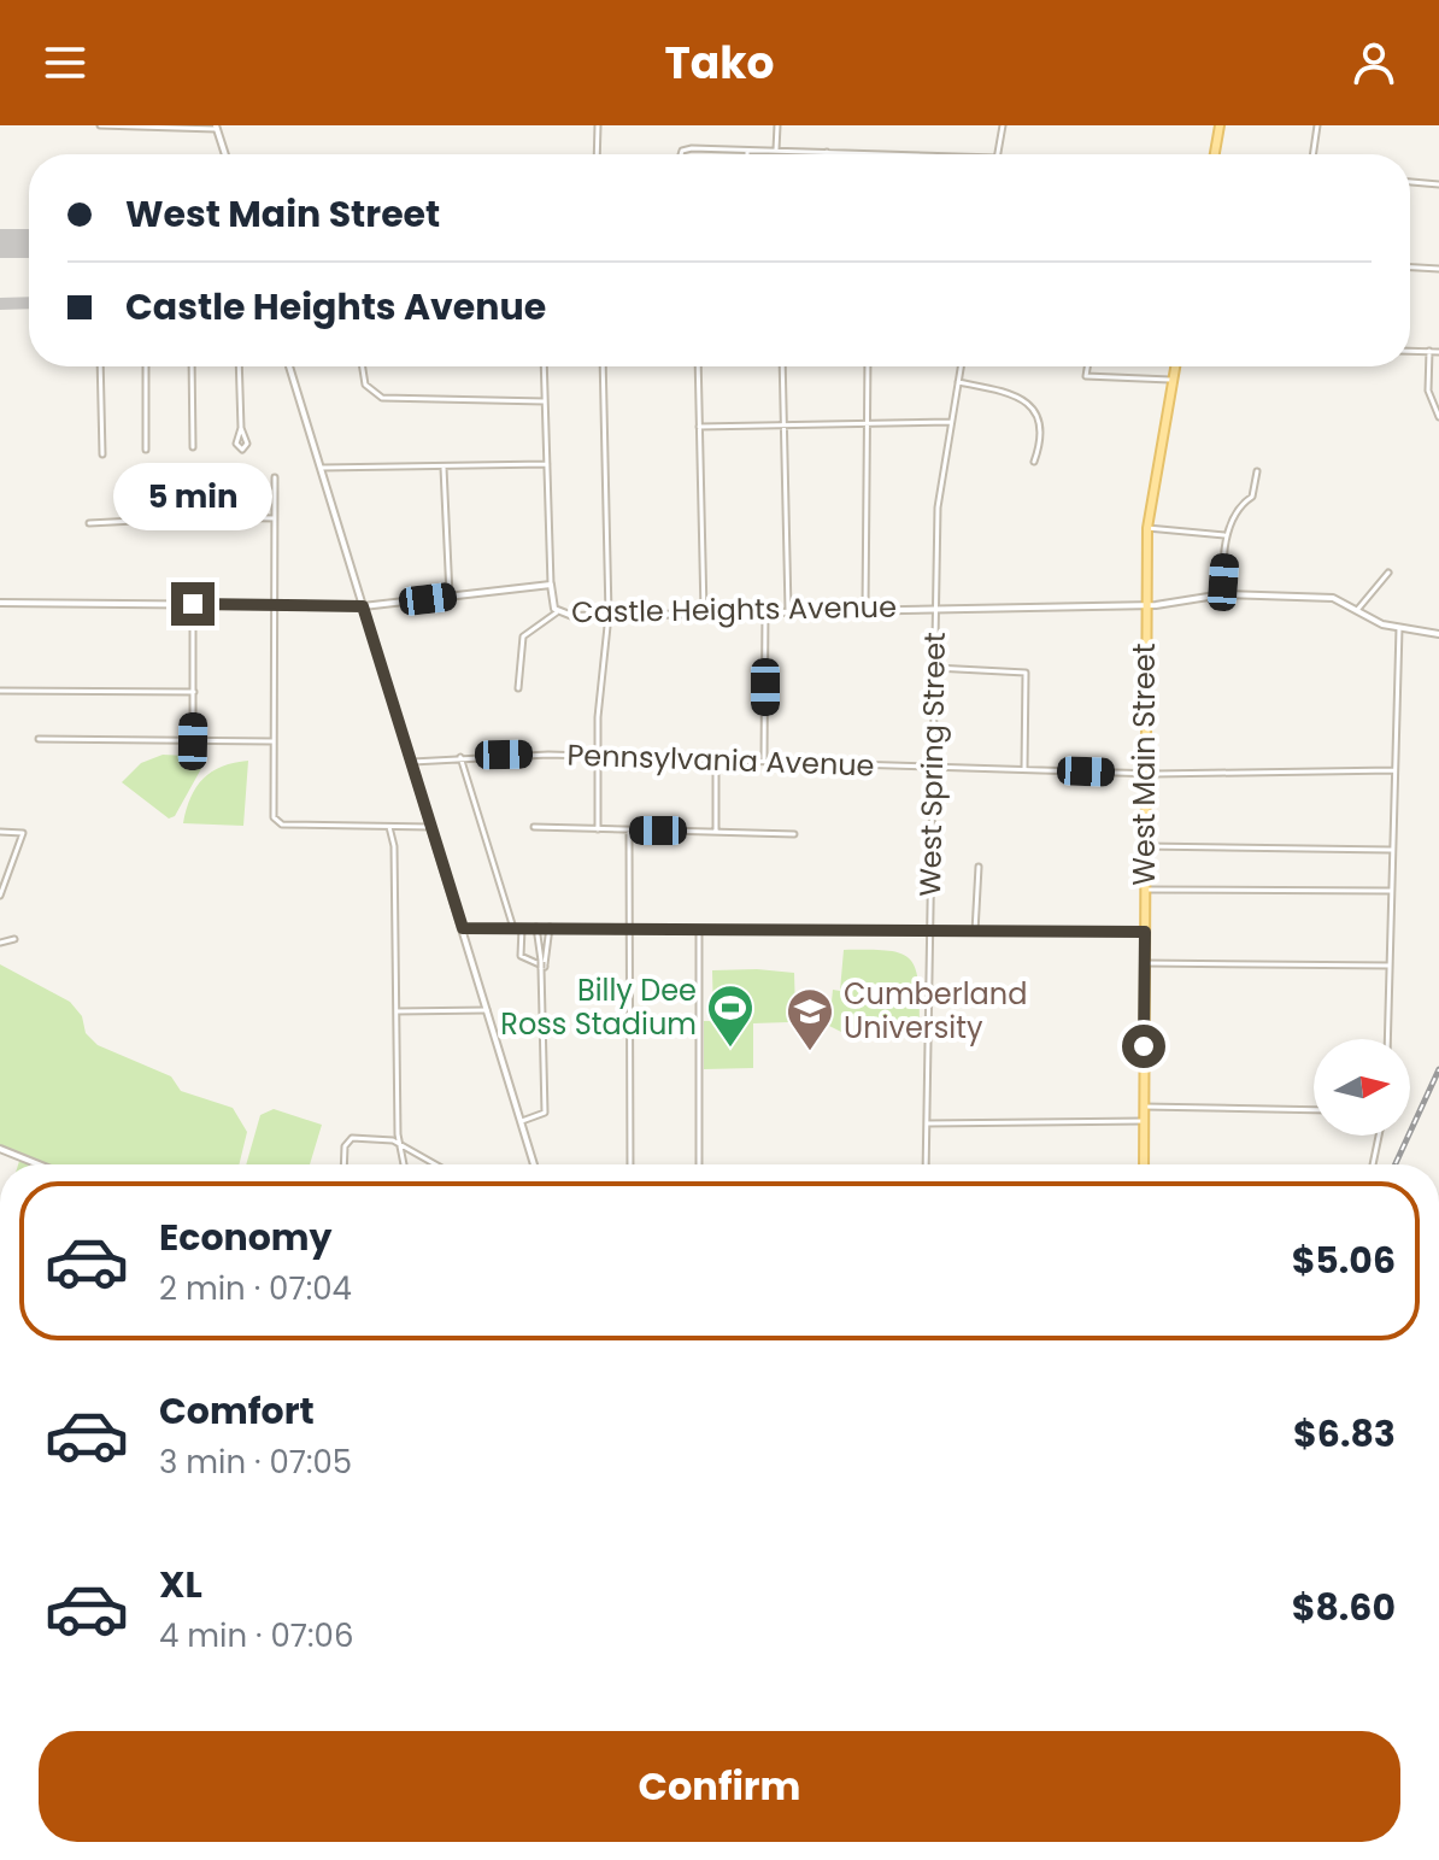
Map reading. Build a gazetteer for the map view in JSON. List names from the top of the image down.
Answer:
{
  "streets": {
    "main road": ["West Main Street"],
    "street": ["Castle Heights Avenue", "Pennsylvania Avenue", "West Spring Street"]
  },
  "crossings": [
    ["Castle Heights Avenue", "West Spring Street"],
    ["Castle Heights Avenue", "West Main Street"],
    ["Pennsylvania Avenue", "West Spring Street"],
    ["Pennsylvania Avenue", "West Main Street"]
  ],
  "places": {
    "sports": ["Billy Dee Ross Stadium"],
    "school or university": ["Cumberland University"]
  },
  "north": "right",
  "page": {
    "header": "Tako",
    "banner": ["West Main Street", "Castle Heights Avenue"],
    "bubble": "5 min",
    "list": [
      {
        "name": "Economy",
        "note": "2 min · 07:04",
        "value": "$5.06"
      },
      {
        "name": "Comfort",
        "note": "3 min · 07:05",
        "value": "$6.83"
      },
      {
        "name": "XL",
        "note": "4 min · 07:06",
        "value": "$8.60"
      }
    ],
    "buttons": "Confirm"
  }
}
